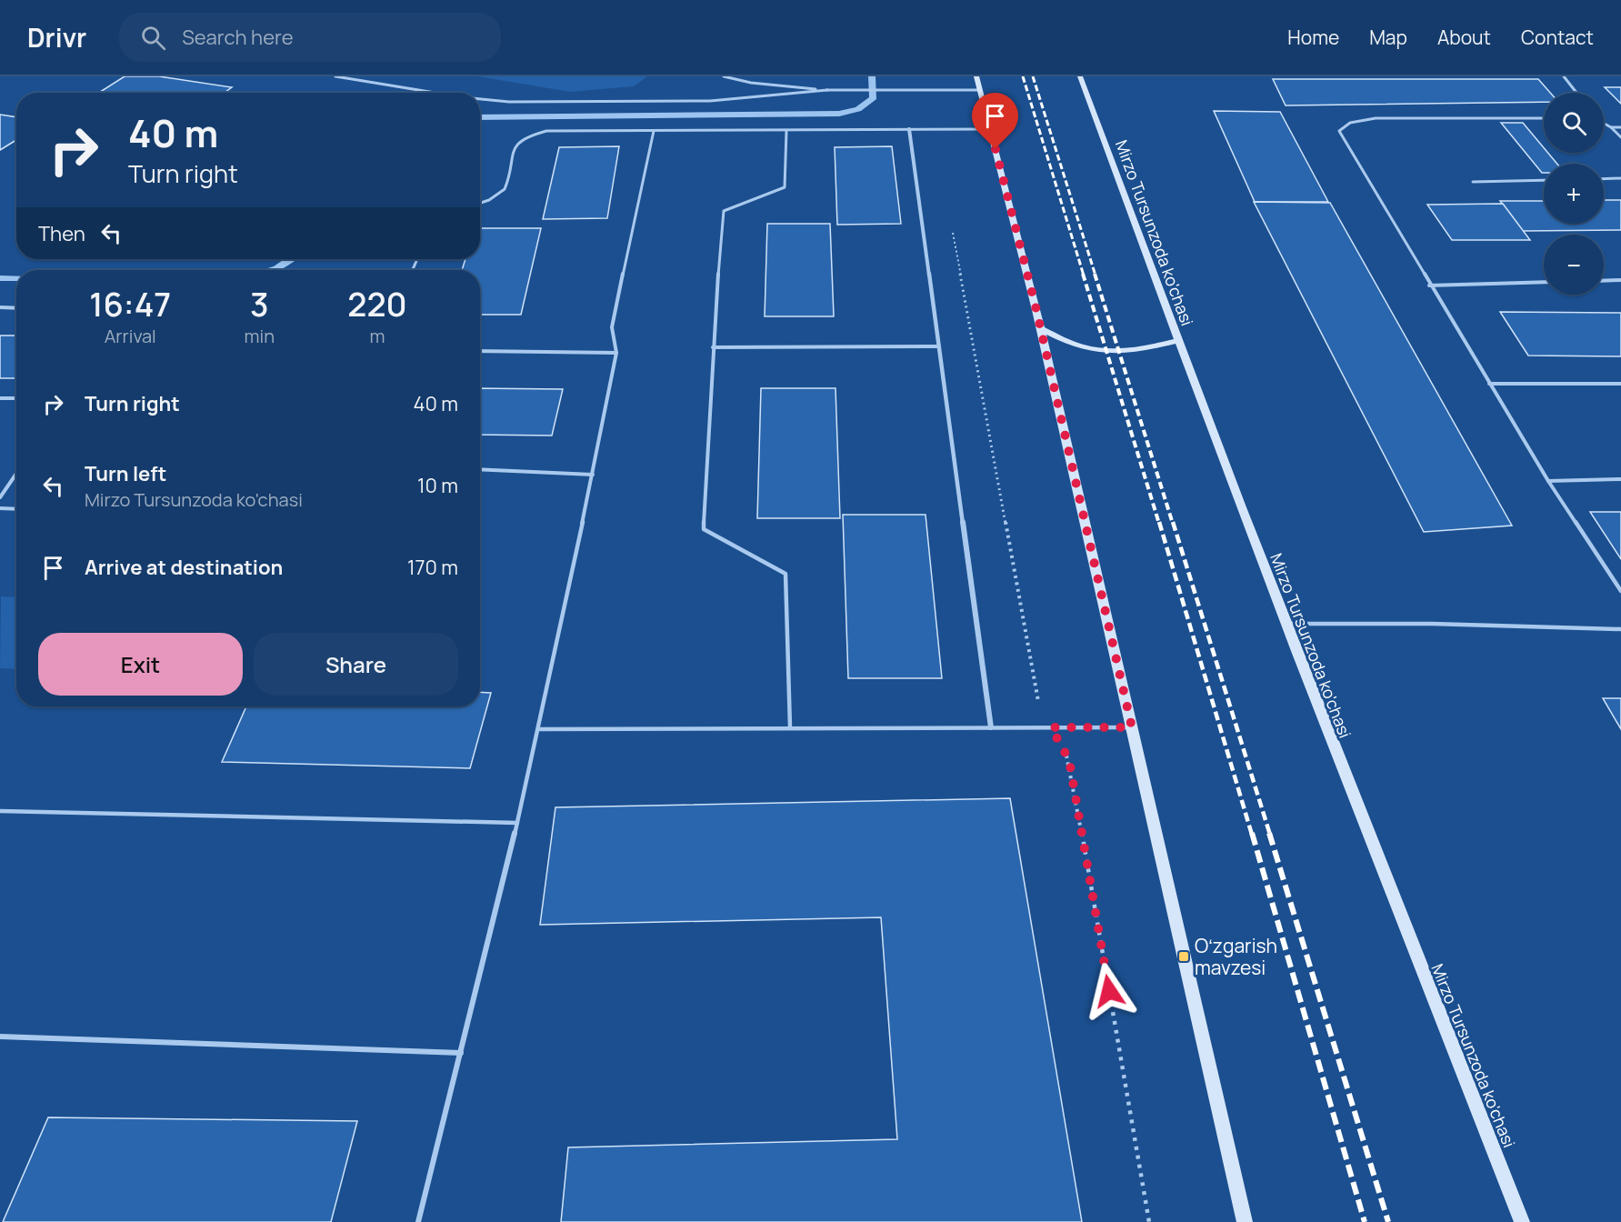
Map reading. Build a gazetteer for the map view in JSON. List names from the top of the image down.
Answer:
{
  "streets": {
    "main road": ["Mirzo Tursunzoda ko'chasi"]
  },
  "places": {
    "transit": ["Oʻzgarish mavzesi"]
  },
  "page": {
    "header": "Drivr",
    "search": "Search here",
    "nav": [
      "Home",
      "Map",
      "About",
      "Contact"
    ],
    "map_buttons": ["+", "−"],
    "turn": ["40 m", "Turn right"],
    "then": "Then",
    "eta": [
      "16:47",
      "Arrival",
      "3",
      "min",
      "220",
      "m"
    ],
    "list": [
      {
        "name": "Turn right",
        "value": "40 m"
      },
      {
        "name": "Turn left",
        "note": "Mirzo Tursunzoda ko'chasi",
        "value": "10 m"
      },
      {
        "name": "Arrive at destination",
        "value": "170 m"
      }
    ],
    "buttons": ["Exit", "Share"]
  }
}
